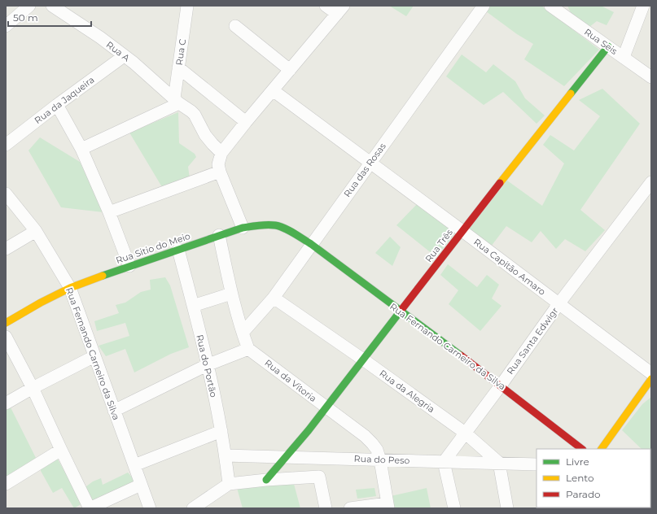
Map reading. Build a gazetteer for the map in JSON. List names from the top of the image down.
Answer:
{
  "streets": {
    "street": [
      "Rua Seis",
      "Rua A",
      "Rua C",
      "Rua da Jaqueira",
      "Rua das Rosas",
      "Rua Três",
      "Rua Sitio do Meio",
      "Rua Capitão Amaro",
      "Rua Santa Edwigr",
      "Rua Fernando Carneiro da Silva",
      "Rua do Portão",
      "Rua da Vitoria",
      "Rua da Alegria",
      "Rua do Peso"
    ]
  },
  "crossings": [
    ["Rua Seis", "Rua Três"],
    ["Rua A", "Rua C"],
    ["Rua A", "Rua da Jaqueira"],
    ["Rua das Rosas", "Rua Sitio do Meio"],
    ["Rua das Rosas", "Rua Capitão Amaro"],
    ["Rua das Rosas", "Rua Fernando Carneiro da Silva"],
    ["Rua das Rosas", "Rua da Alegria"],
    ["Rua Três", "Rua Capitão Amaro"],
    ["Rua Três", "Rua Fernando Carneiro da Silva"],
    ["Rua Três", "Rua da Vitoria"],
    ["Rua Três", "Rua da Alegria"],
    ["Rua Três", "Rua do Peso"],
    ["Rua Sitio do Meio", "Rua Fernando Carneiro da Silva"],
    ["Rua Sitio do Meio", "Rua do Portão"],
    ["Rua Capitão Amaro", "Rua Santa Edwigr"],
    ["Rua Santa Edwigr", "Rua Fernando Carneiro da Silva"],
    ["Rua Santa Edwigr", "Rua da Alegria"],
    ["Rua Santa Edwigr", "Rua do Peso"],
    ["Rua do Portão", "Rua do Peso"],
    ["Rua da Vitoria", "Rua do Peso"],
    ["Rua da Alegria", "Rua do Peso"]
  ],
  "legend": ["Livre", "Lento", "Parado"],
  "scale_bar": "50 m"
}
